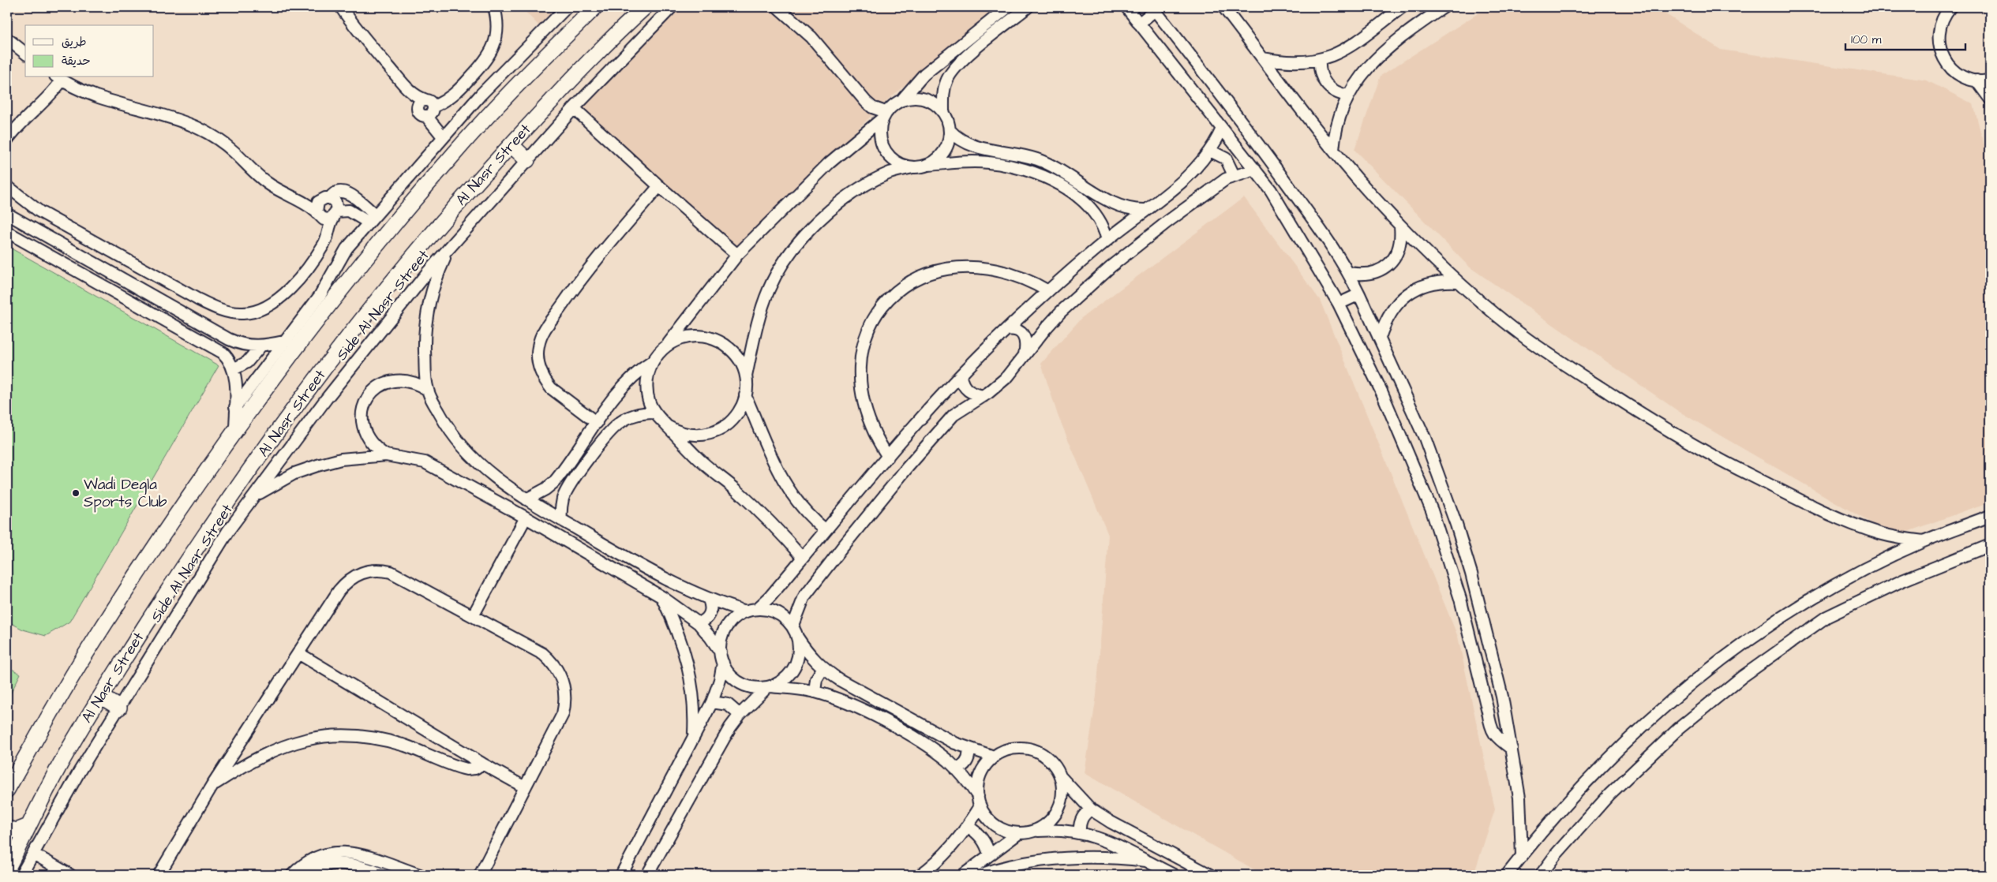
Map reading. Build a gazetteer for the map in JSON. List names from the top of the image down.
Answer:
{
  "streets": {
    "main road": ["Al Nasr Street"],
    "street": ["Side Al Nasr Street"]
  },
  "places": ["Wadi Degla Sports Club"],
  "legend": ["طريق", "حديقة"],
  "scale_bar": "100 m"
}
